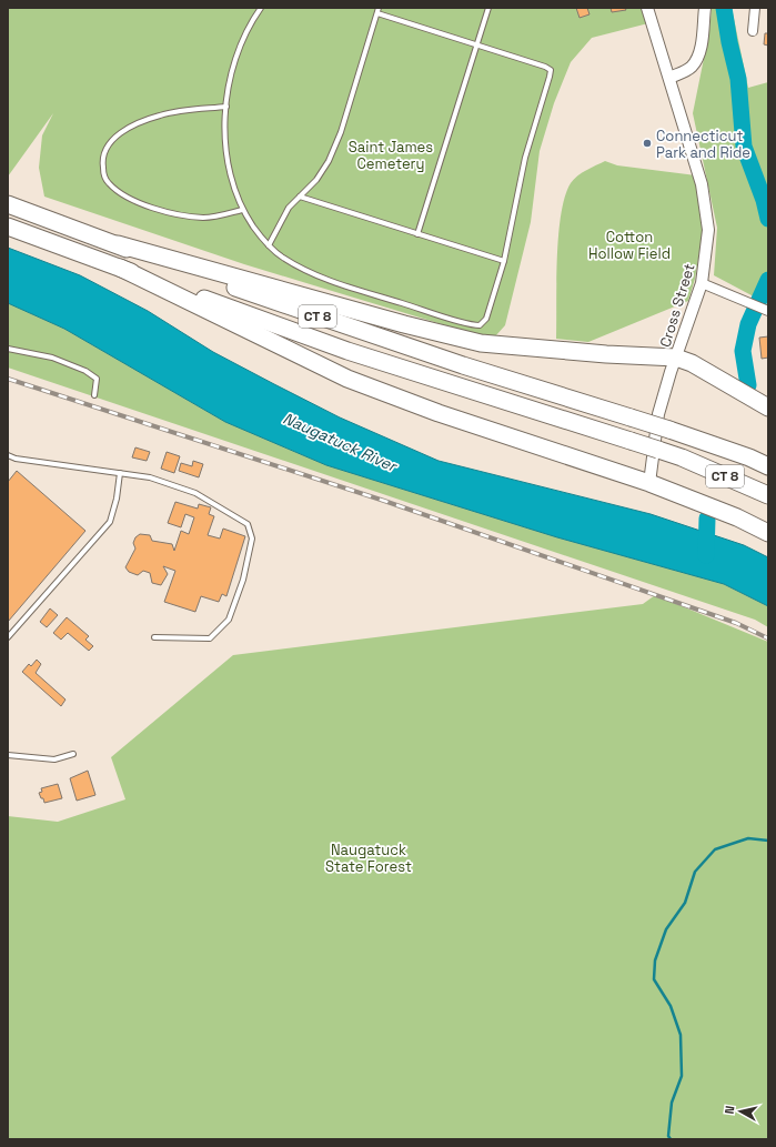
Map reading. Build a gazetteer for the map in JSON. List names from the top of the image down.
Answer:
{
  "streets": {
    "highway": ["CT 8"],
    "street": ["Cross Street"]
  },
  "water": ["Naugatuck River"],
  "parks": ["Saint James Cemetery", "Cotton Hollow Field", "Naugatuck State Forest"],
  "places": ["Connecticut Park and Ride"],
  "north": "left"
}
